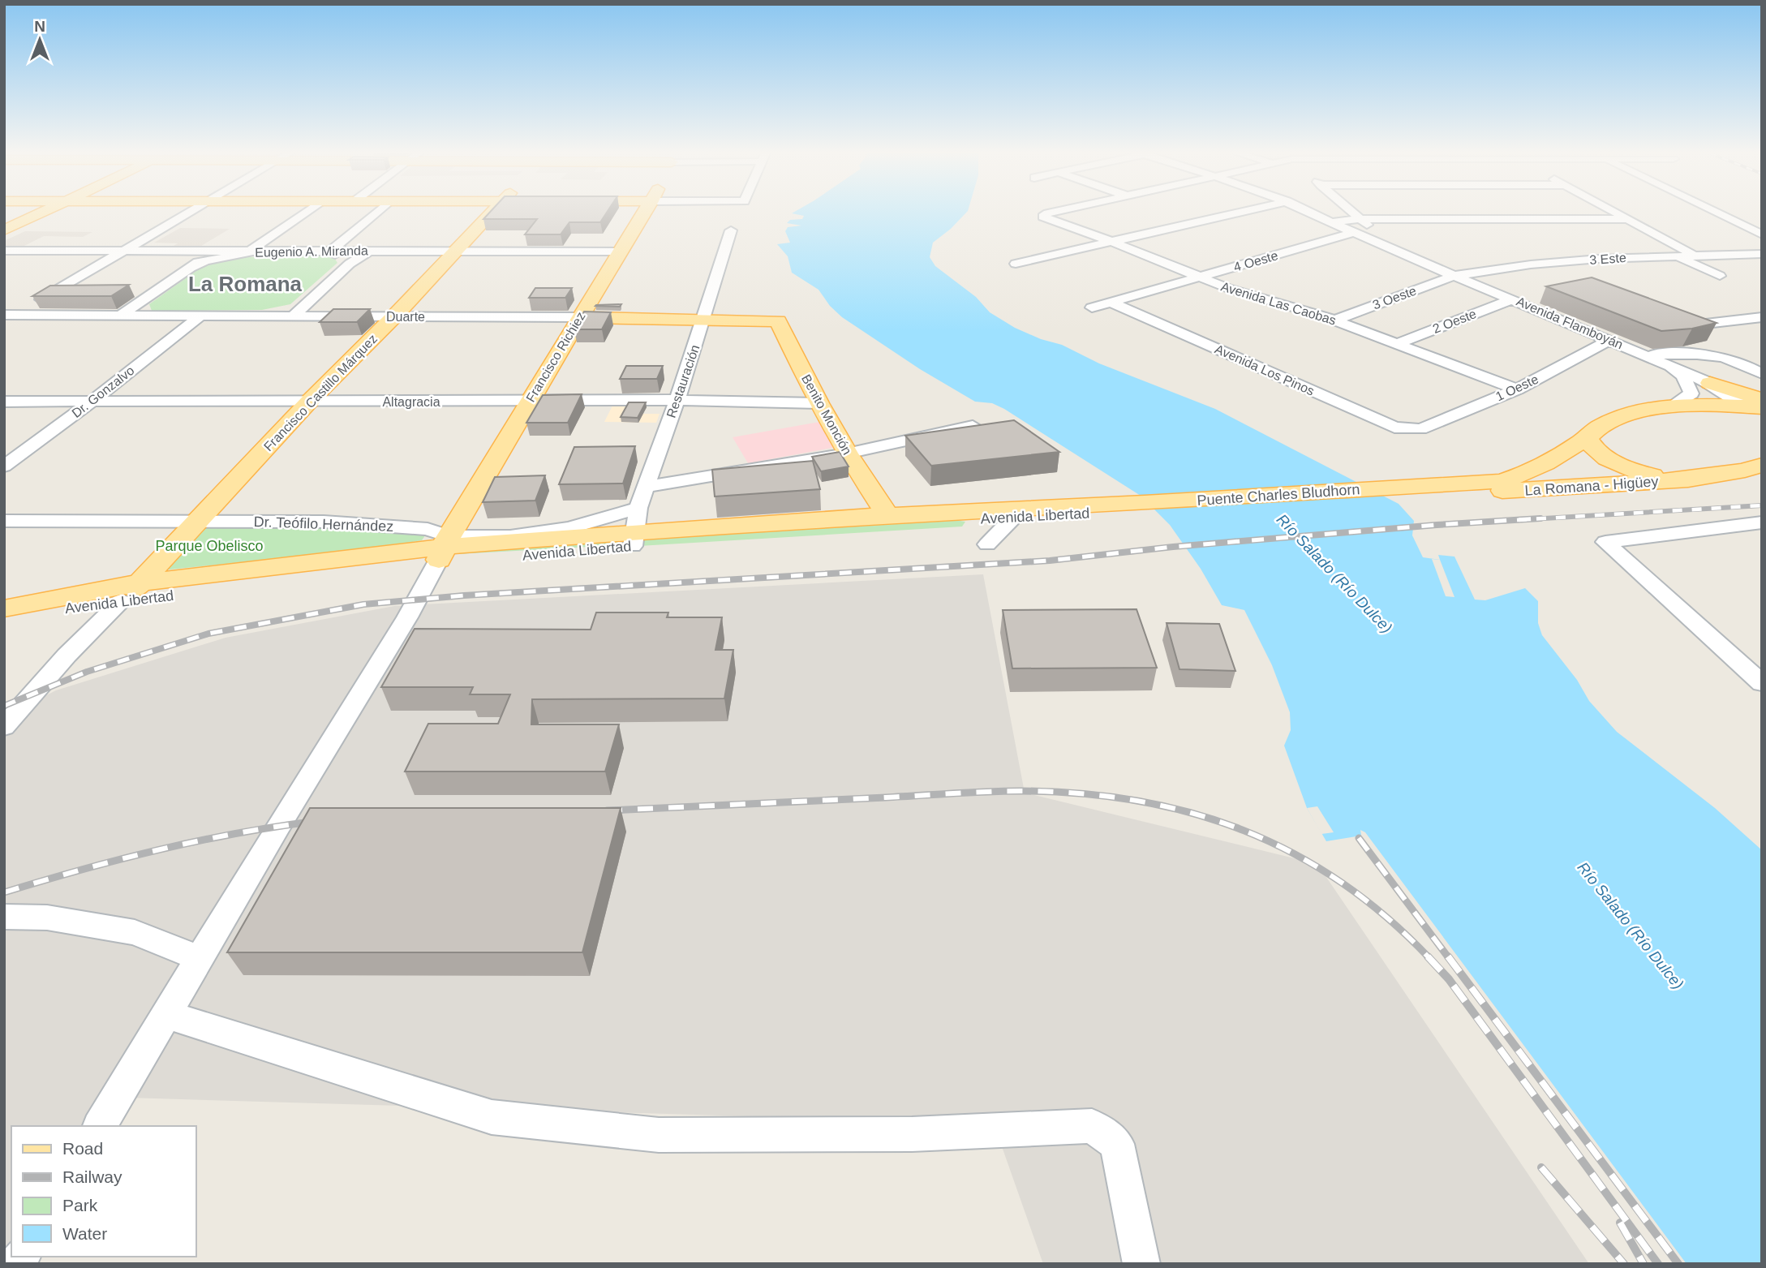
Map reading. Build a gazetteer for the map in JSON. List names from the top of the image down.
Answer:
{
  "streets": {
    "main road": [
      "Duarte",
      "Francisco Richiez",
      "Francisco Castillo Márquez",
      "Benito Monción",
      "La Romana - Higüey",
      "Puente Charles Bludhorn",
      "Avenida Libertad"
    ],
    "street": [
      "Eugenio A. Miranda",
      "3 Este",
      "4 Oeste",
      "3 Oeste",
      "Avenida Las Caobas",
      "2 Oeste",
      "Avenida Flamboyán",
      "Avenida Los Pinos",
      "Restauración",
      "1 Oeste",
      "Dr. Gonzalvo",
      "Altagracia",
      "Dr. Teófilo Hernández"
    ]
  },
  "crossings": [
    ["Eugenio A. Miranda", "Francisco Richiez"],
    ["Eugenio A. Miranda", "Francisco Castillo Márquez"],
    ["3 Este", "3 Oeste"],
    ["3 Este", "Avenida Flamboyán"],
    ["4 Oeste", "Avenida Las Caobas"],
    ["4 Oeste", "Avenida Flamboyán"],
    ["4 Oeste", "Avenida Los Pinos"],
    ["3 Oeste", "Avenida Las Caobas"],
    ["3 Oeste", "Avenida Flamboyán"],
    ["Avenida Las Caobas", "2 Oeste"],
    ["Avenida Las Caobas", "1 Oeste"],
    ["Duarte", "Francisco Richiez"],
    ["Duarte", "Restauración"],
    ["Duarte", "Dr. Gonzalvo"],
    ["Duarte", "Francisco Castillo Márquez"],
    ["Duarte", "Benito Monción"],
    ["2 Oeste", "Avenida Flamboyán"],
    ["Avenida Flamboyán", "1 Oeste"],
    ["Francisco Richiez", "Altagracia"],
    ["Francisco Richiez", "Avenida Libertad"],
    ["Francisco Richiez", "Dr. Teófilo Hernández"],
    ["Avenida Los Pinos", "1 Oeste"],
    ["Restauración", "Altagracia"],
    ["Restauración", "Avenida Libertad"],
    ["Restauración", "Dr. Teófilo Hernández"],
    ["Dr. Gonzalvo", "Altagracia"],
    ["Francisco Castillo Márquez", "Altagracia"],
    ["Francisco Castillo Márquez", "Avenida Libertad"],
    ["Francisco Castillo Márquez", "Dr. Teófilo Hernández"],
    ["Altagracia", "Benito Monción"],
    ["Benito Monción", "Avenida Libertad"],
    ["La Romana - Higüey", "Puente Charles Bludhorn"],
    ["Puente Charles Bludhorn", "Avenida Libertad"],
    ["Avenida Libertad", "Dr. Teófilo Hernández"]
  ],
  "districts": ["La Romana"],
  "water": ["Río Salado (Río Dulce)"],
  "parks": ["Parque Obelisco"],
  "legend": [
    "Road",
    "Railway",
    "Park",
    "Water"
  ],
  "north": "top"
}
